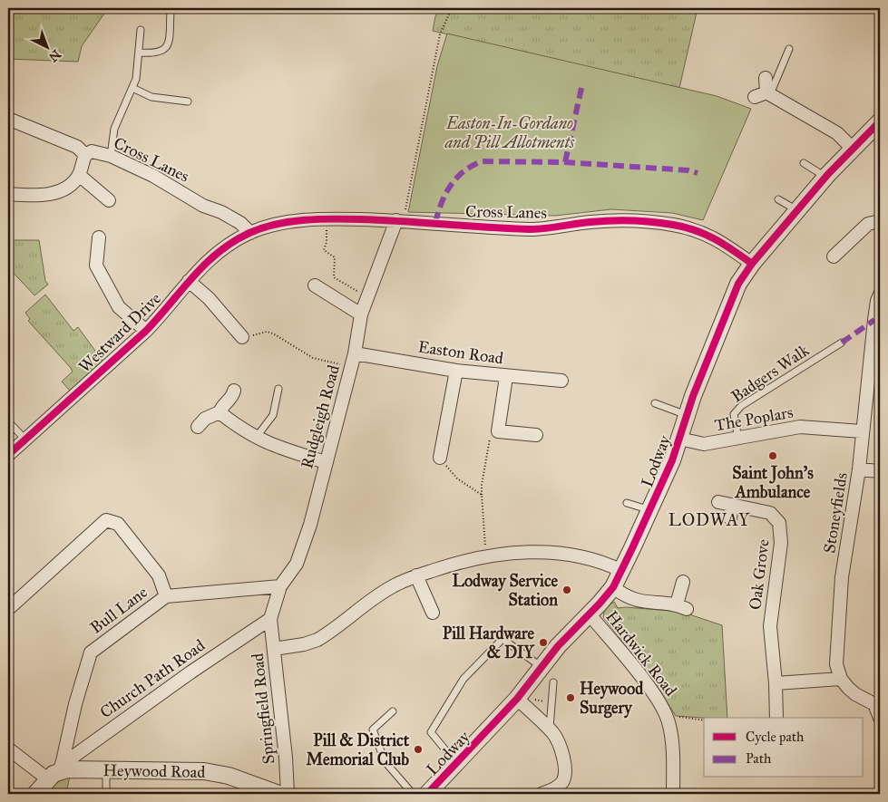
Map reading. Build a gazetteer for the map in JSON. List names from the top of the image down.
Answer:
{
  "streets": {
    "street": [
      "Cross Lanes",
      "Westward Drive",
      "Easton Road",
      "Rudgleigh Road",
      "The Poplars",
      "Lodway",
      "Stoneyfields",
      "Oak Grove",
      "Bull Lane",
      "Hardwick Road",
      "Church Path Road",
      "Springfield Road",
      "Heywood Road"
    ],
    "lane": ["Badgers Walk"]
  },
  "crossings": [
    ["Cross Lanes", "Westward Drive"],
    ["Cross Lanes", "Rudgleigh Road"],
    ["Cross Lanes", "Lodway"],
    ["Easton Road", "Rudgleigh Road"],
    ["Badgers Walk", "The Poplars"],
    ["Rudgleigh Road", "Bull Lane"],
    ["Rudgleigh Road", "Church Path Road"],
    ["Rudgleigh Road", "Springfield Road"],
    ["The Poplars", "Lodway"],
    ["The Poplars", "Stoneyfields"],
    ["Lodway", "Hardwick Road"],
    ["Bull Lane", "Church Path Road"],
    ["Bull Lane", "Heywood Road"],
    ["Church Path Road", "Springfield Road"],
    ["Church Path Road", "Heywood Road"]
  ],
  "districts": ["LODWAY"],
  "parks": ["Easton-In-Gordano and Pill Allotments"],
  "places": [
    "Saint John's Ambulance",
    "Lodway Service Station",
    "Pill Hardware & DIY",
    "Heywood Surgery",
    "Pill & District Memorial Club"
  ],
  "legend": ["Cycle path", "Path"],
  "north": "bottom right"
}
